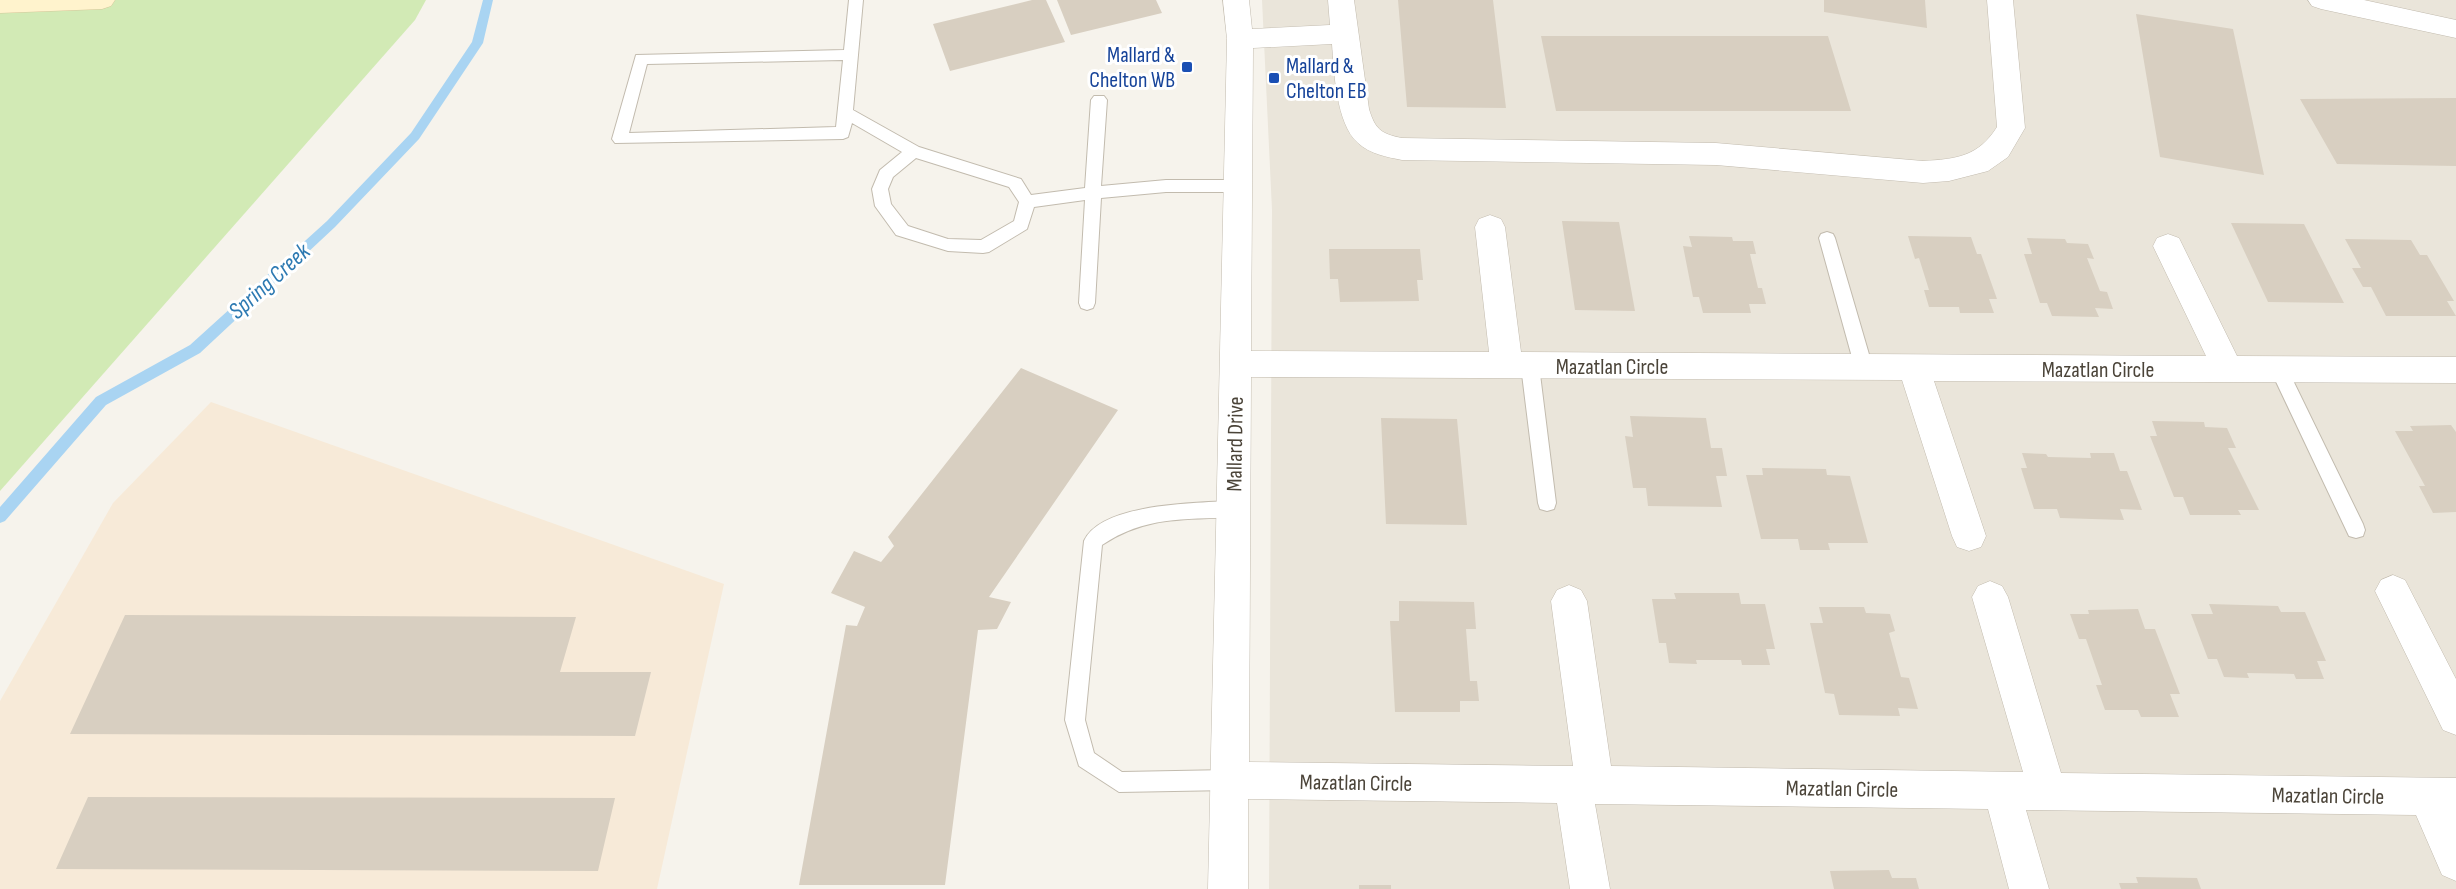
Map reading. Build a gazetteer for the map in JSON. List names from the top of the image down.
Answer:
{
  "streets": {
    "street": ["Mazatlan Circle", "Mallard Drive"]
  },
  "crossings": [
    ["Mazatlan Circle", "Mallard Drive"]
  ],
  "water": ["Spring Creek"],
  "places": {
    "transit": ["Mallard & Chelton WB", "Mallard & Chelton EB"]
  }
}
